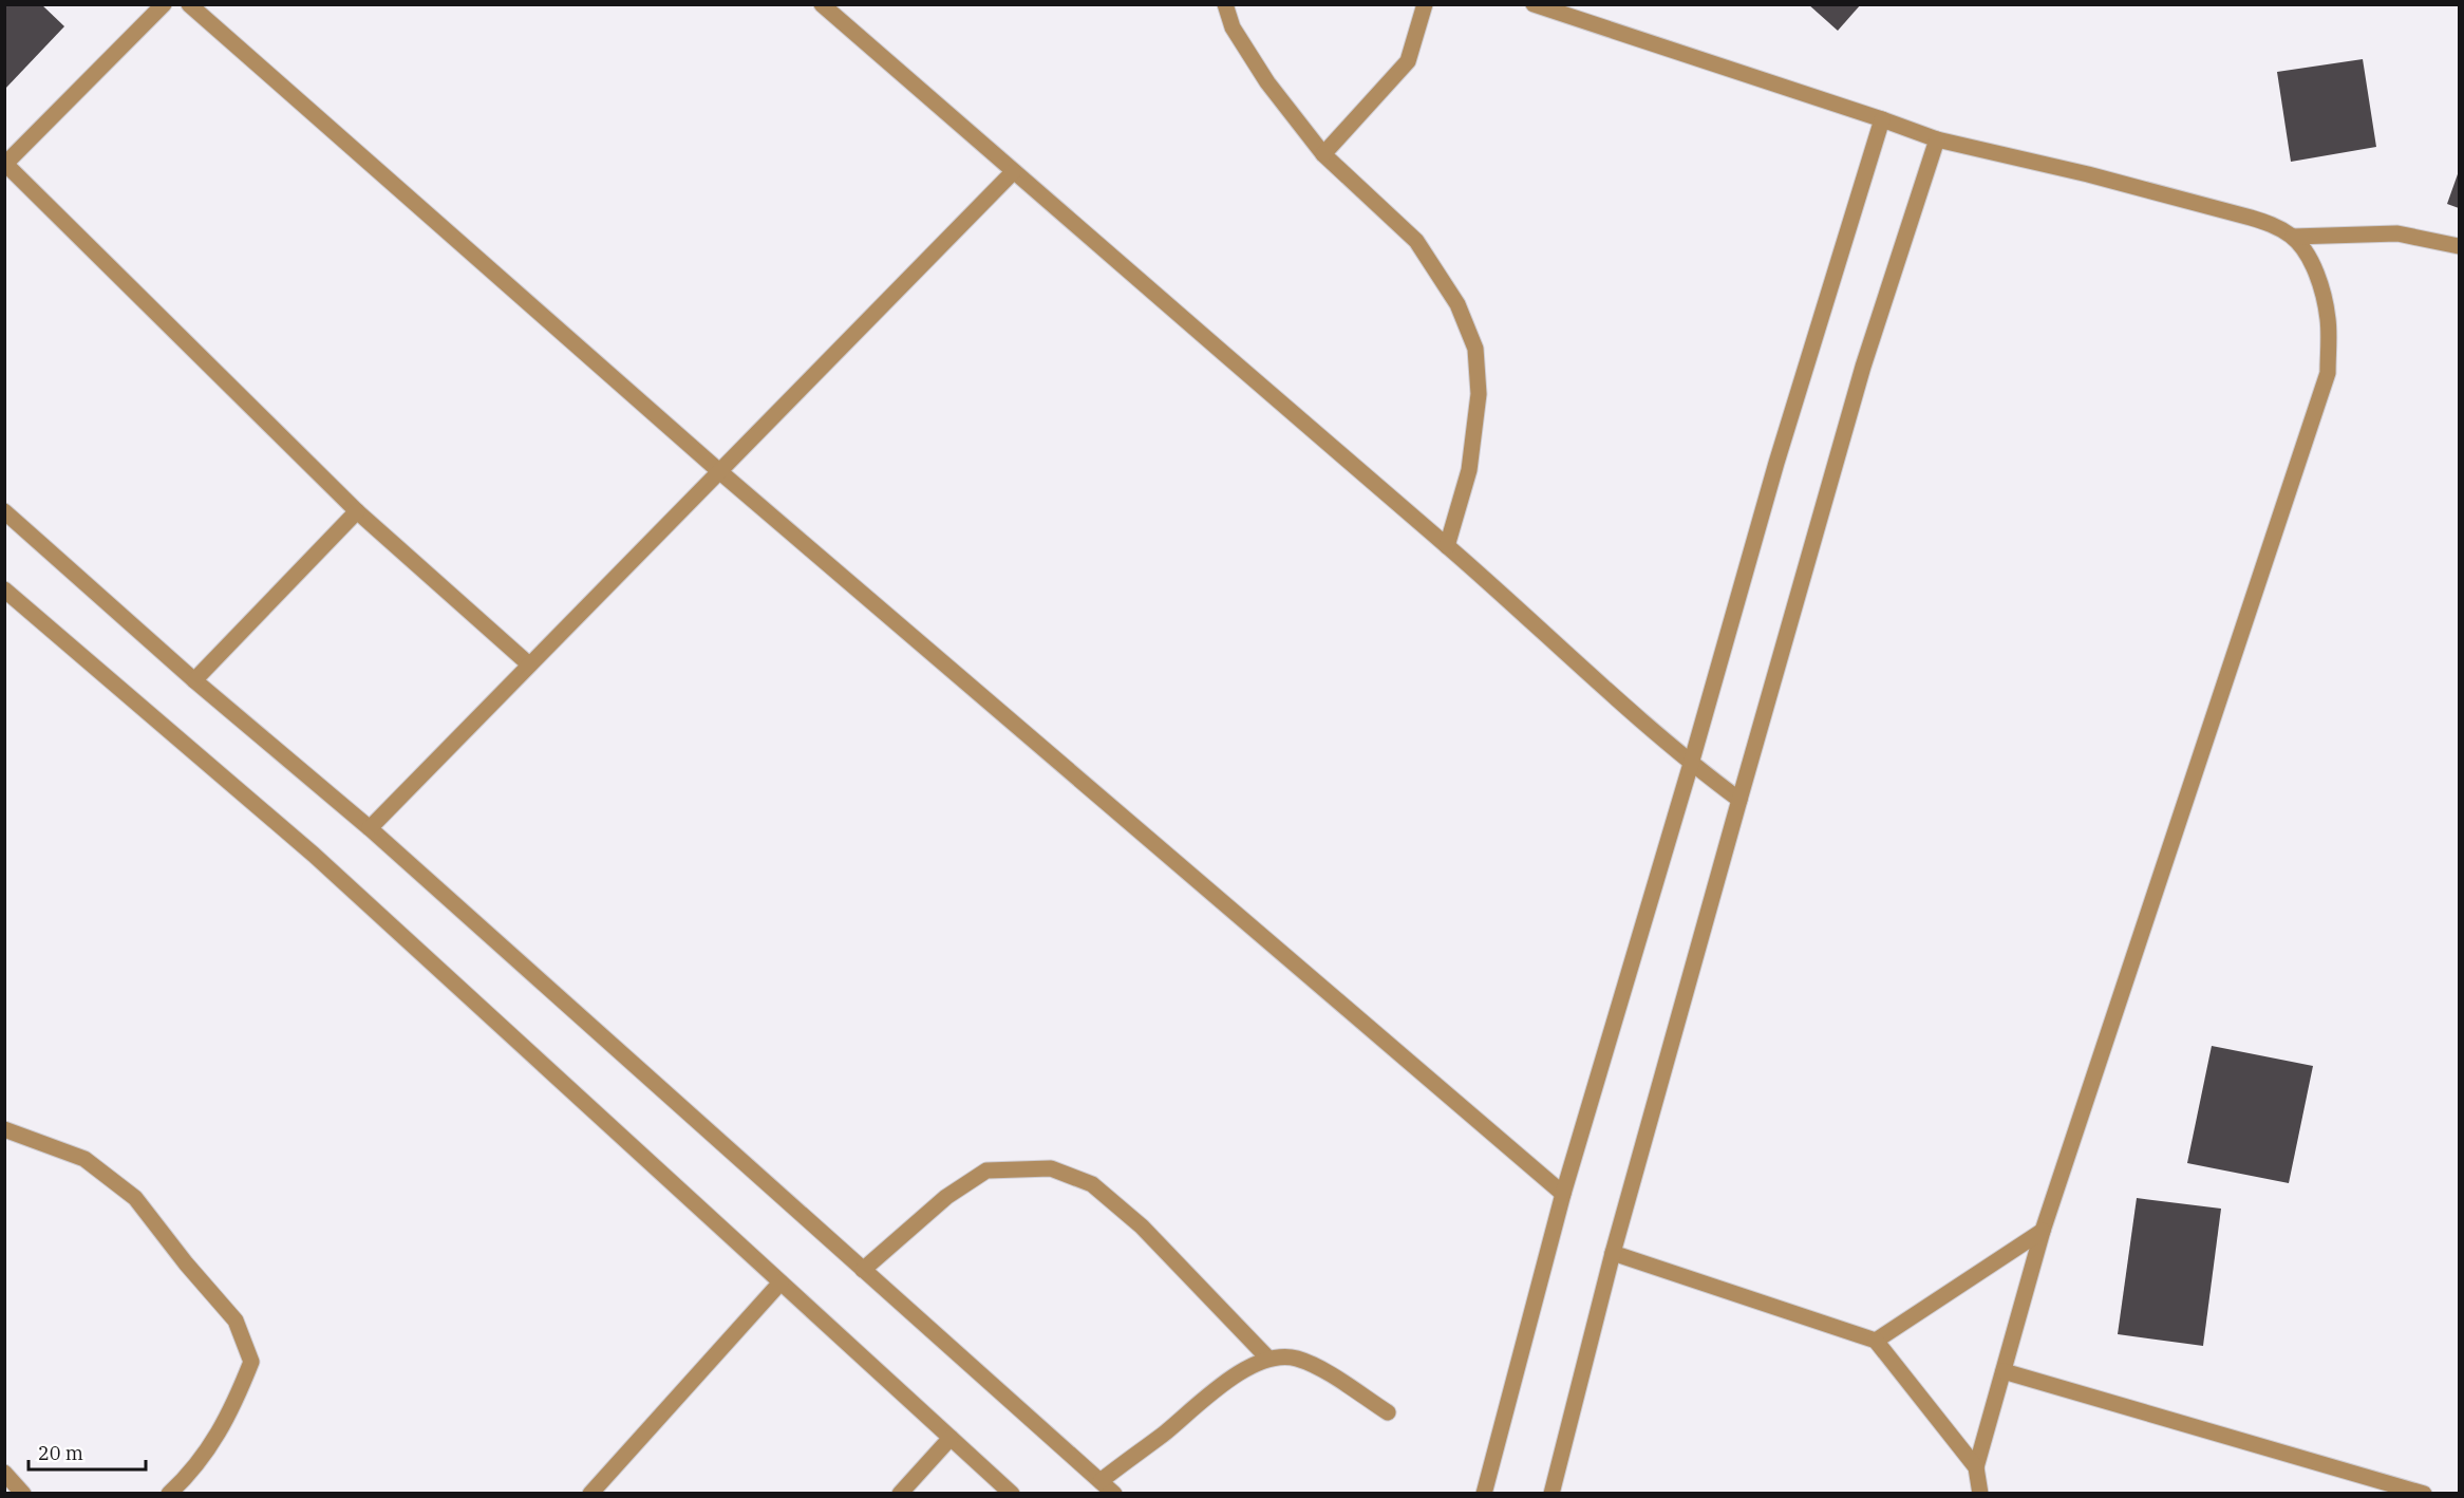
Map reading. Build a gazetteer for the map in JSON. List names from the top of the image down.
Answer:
{
  "scale_bar": "20 m"
}
